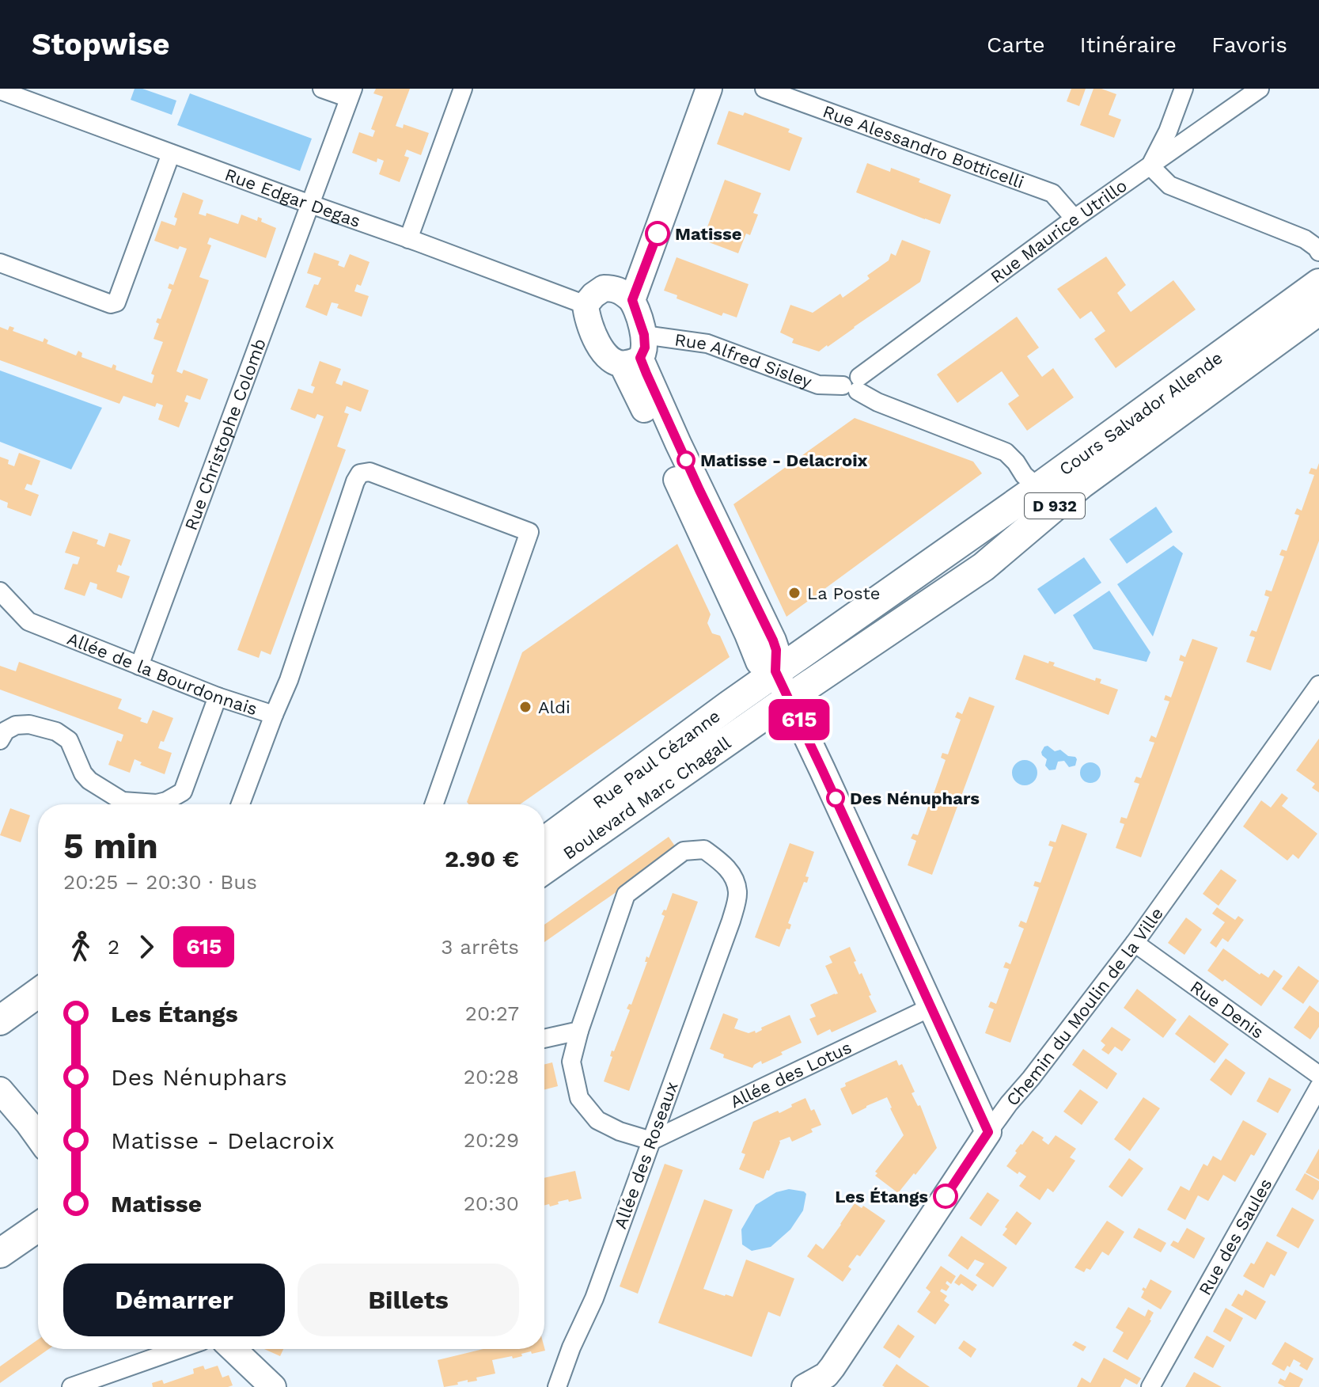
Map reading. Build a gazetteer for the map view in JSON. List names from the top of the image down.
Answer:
{
  "streets": {
    "main road": [
      "Cours Salvador Allende",
      "D 932",
      "Rue Paul Cézanne",
      "Boulevard Marc Chagall"
    ],
    "street": [
      "Rue Alessandro Botticelli",
      "Rue Edgar Degas",
      "Rue Maurice Utrillo",
      "Rue Alfred Sisley",
      "Rue Christophe Colomb",
      "Allée de la Bourdonnais",
      "Chemin du Moulin de la Ville",
      "Rue Denis",
      "Allée des Lotus",
      "Allée des Roseaux",
      "Rue des Saules"
    ]
  },
  "crossings": [
    ["Rue Alessandro Botticelli", "Rue Maurice Utrillo"],
    ["Rue Edgar Degas", "Rue Christophe Colomb"],
    ["Rue Maurice Utrillo", "Rue Alfred Sisley"],
    ["Cours Salvador Allende", "Rue Paul Cézanne"],
    ["Cours Salvador Allende", "Boulevard Marc Chagall"],
    ["Rue Christophe Colomb", "Allée de la Bourdonnais"],
    ["Chemin du Moulin de la Ville", "Rue Denis"],
    ["Allée des Lotus", "Allée des Roseaux"]
  ],
  "places": [
    "Matisse",
    "Matisse - Delacroix",
    "La Poste",
    "Aldi",
    "Des Nénuphars",
    "Les Étangs"
  ],
  "lines": ["bus line 615"],
  "page": {
    "header": "Stopwise",
    "nav": ["Carte", "Itinéraire", "Favoris"],
    "on_map": "615",
    "heading": ["5 min", "20:25 – 20:30 · Bus", "2.90 €"],
    "legs": ["2", "615", "3 arrêts"],
    "list": [
      {
        "name": "Les Étangs",
        "value": "20:27"
      },
      {
        "name": "Des Nénuphars",
        "value": "20:28"
      },
      {
        "name": "Matisse - Delacroix",
        "value": "20:29"
      },
      {
        "name": "Matisse",
        "value": "20:30"
      }
    ],
    "buttons": ["Démarrer", "Billets"]
  }
}
